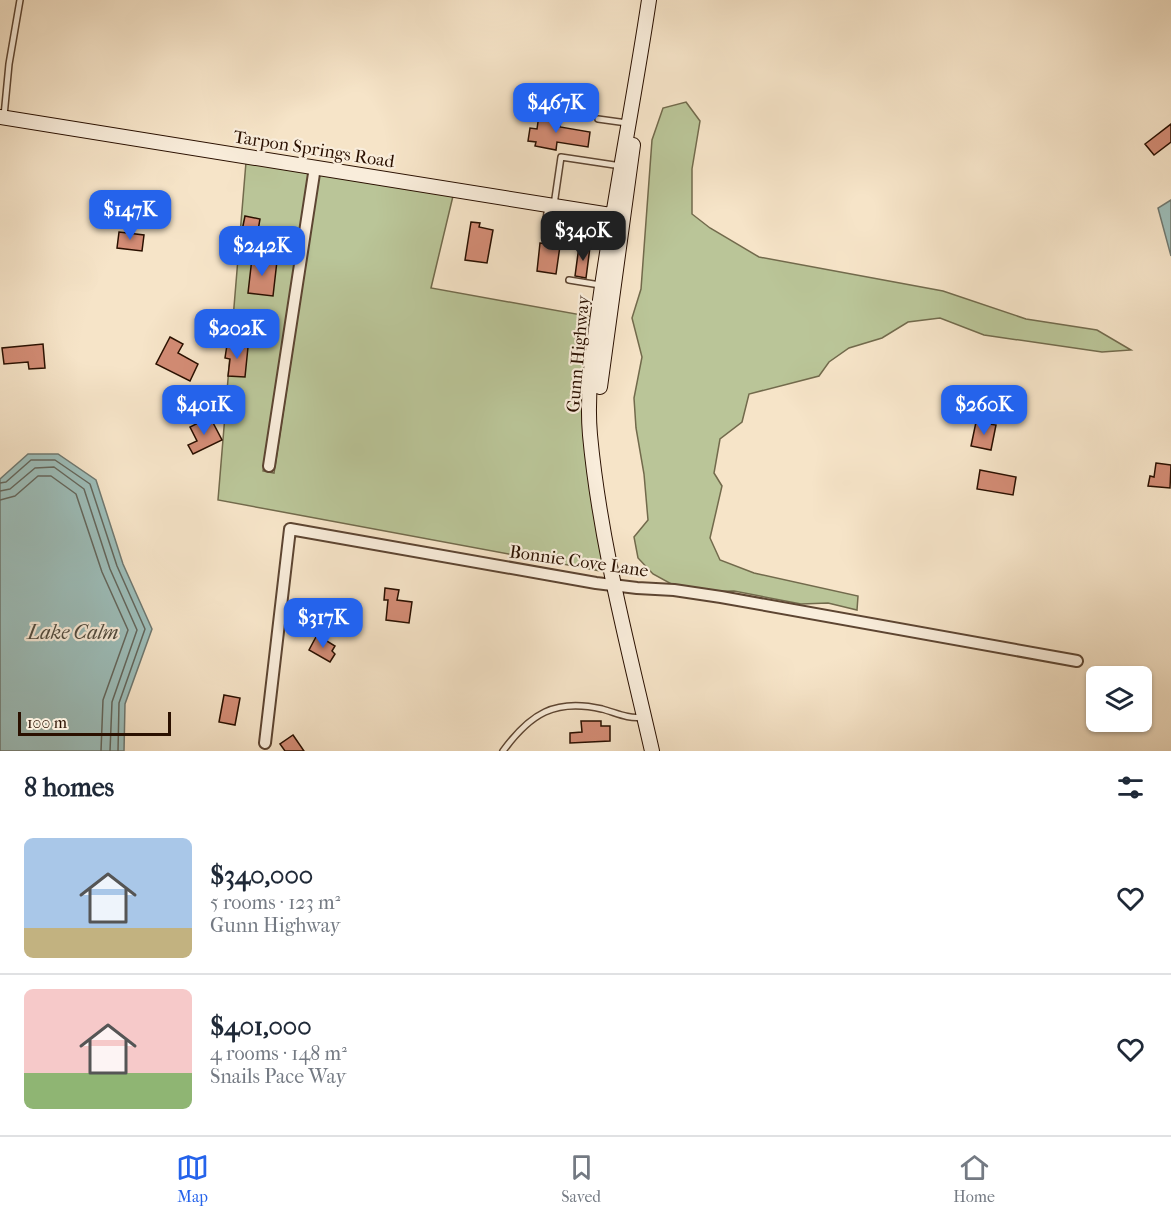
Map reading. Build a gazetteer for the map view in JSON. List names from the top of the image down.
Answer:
{
  "streets": {
    "main road": ["Tarpon Springs Road", "Gunn Highway"],
    "street": ["Bonnie Cove Lane"]
  },
  "crossings": [
    ["Tarpon Springs Road", "Gunn Highway"],
    ["Gunn Highway", "Bonnie Cove Lane"]
  ],
  "water": ["Lake Calm"],
  "scale_bar": "100 m",
  "page": {
    "price": [
      "$467K",
      "$147K",
      "$340K",
      "$242K",
      "$202K",
      "$401K",
      "$260K",
      "$317K"
    ],
    "scale": "100 m",
    "heading": "8 homes",
    "list": [
      {
        "name": "$340,000",
        "note": "5 rooms · 123 m² · Gunn Highway"
      },
      {
        "name": "$401,000",
        "note": "4 rooms · 148 m² · Snails Pace Way"
      }
    ],
    "tabs": ["Map", "Saved", "Home"]
  }
}
